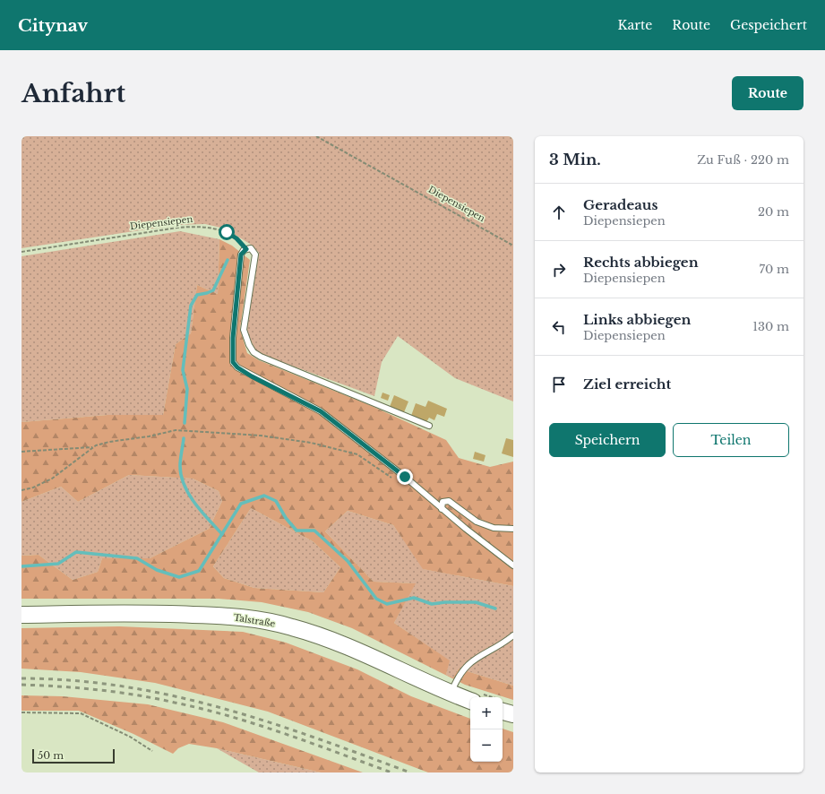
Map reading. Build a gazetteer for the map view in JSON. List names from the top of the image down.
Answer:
{
  "streets": {
    "main road": ["Talstraße"],
    "path": ["Diepensiepen"]
  },
  "scale_bar": "50 m",
  "page": {
    "header": "Citynav",
    "nav": ["Karte", "Route", "Gespeichert"],
    "buttons": [
      "Route",
      ["Speichern", "Teilen"]
    ],
    "title": "Anfahrt",
    "heading": ["3 Min.", "Zu Fuß · 220 m"],
    "list": [
      ["Geradeaus", "Diepensiepen", "20 m"],
      ["Rechts abbiegen", "Diepensiepen", "70 m"],
      ["Links abbiegen", "Diepensiepen", "130 m"],
      "Ziel erreicht"
    ],
    "map_buttons": ["+", "−"],
    "scale": "50 m"
  }
}
